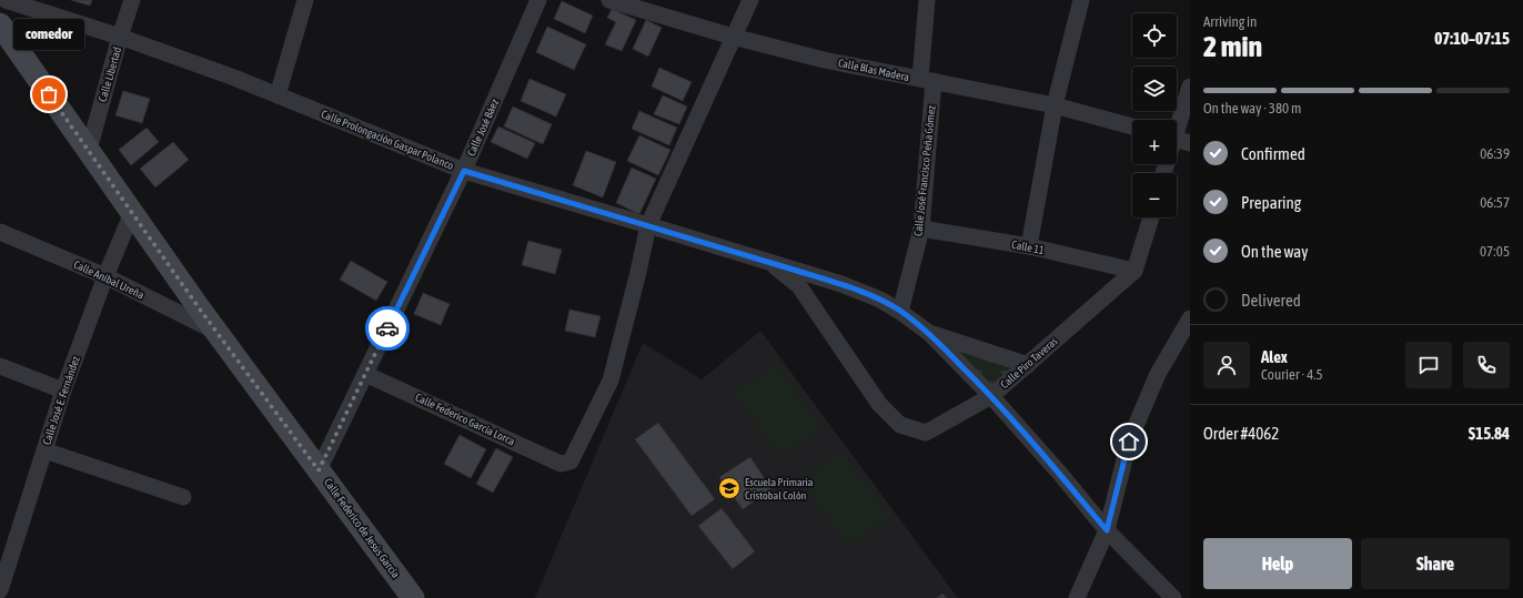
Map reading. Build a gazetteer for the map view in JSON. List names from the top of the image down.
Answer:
{
  "streets": {
    "main road": ["Calle Federico de Jesús García"],
    "street": [
      "Calle Blas Madera",
      "Calle Libertad",
      "Calle José Báez",
      "Calle Prolongación Gaspar Polanco",
      "Calle José Francisco Peña Gómez",
      "Calle 11",
      "Calle Aníbal Ureña",
      "Calle Piro Taveras",
      "Calle José E. Fernández",
      "Calle Federico García Lorca"
    ]
  },
  "crossings": [
    ["Calle Blas Madera", "Calle José Francisco Peña Gómez"],
    ["Calle Libertad", "Calle Prolongación Gaspar Polanco"],
    ["Calle Libertad", "Calle Federico de Jesús García"],
    ["Calle José Báez", "Calle Prolongación Gaspar Polanco"],
    ["Calle José Báez", "Calle Federico García Lorca"],
    ["Calle José Báez", "Calle Federico de Jesús García"],
    ["Calle Prolongación Gaspar Polanco", "Calle José Francisco Peña Gómez"],
    ["Calle Prolongación Gaspar Polanco", "Calle Piro Taveras"],
    ["Calle Prolongación Gaspar Polanco", "Calle Federico García Lorca"],
    ["Calle José Francisco Peña Gómez", "Calle 11"],
    ["Calle 11", "Calle Piro Taveras"],
    ["Calle Aníbal Ureña", "Calle José E. Fernández"],
    ["Calle Aníbal Ureña", "Calle Federico de Jesús García"],
    ["Calle José E. Fernández", "Calle Federico de Jesús García"]
  ],
  "places": {
    "other": ["comedor"],
    "school or university": ["Escuela Primaria Cristobal Colón"]
  },
  "page": {
    "heading": ["2 min", "Arriving in", "07:10–07:15"],
    "panel": [
      "Alex",
      "Courier · 4.5",
      "Order #4062",
      "$15.84"
    ],
    "map_buttons": ["+", "−"],
    "bubble": "comedor",
    "bar": "On the way · 380 m",
    "list": [
      ["Confirmed", "06:39"],
      ["Preparing", "06:57"],
      ["On the way", "07:05"],
      "Delivered"
    ],
    "buttons": ["Help", "Share"]
  }
}
